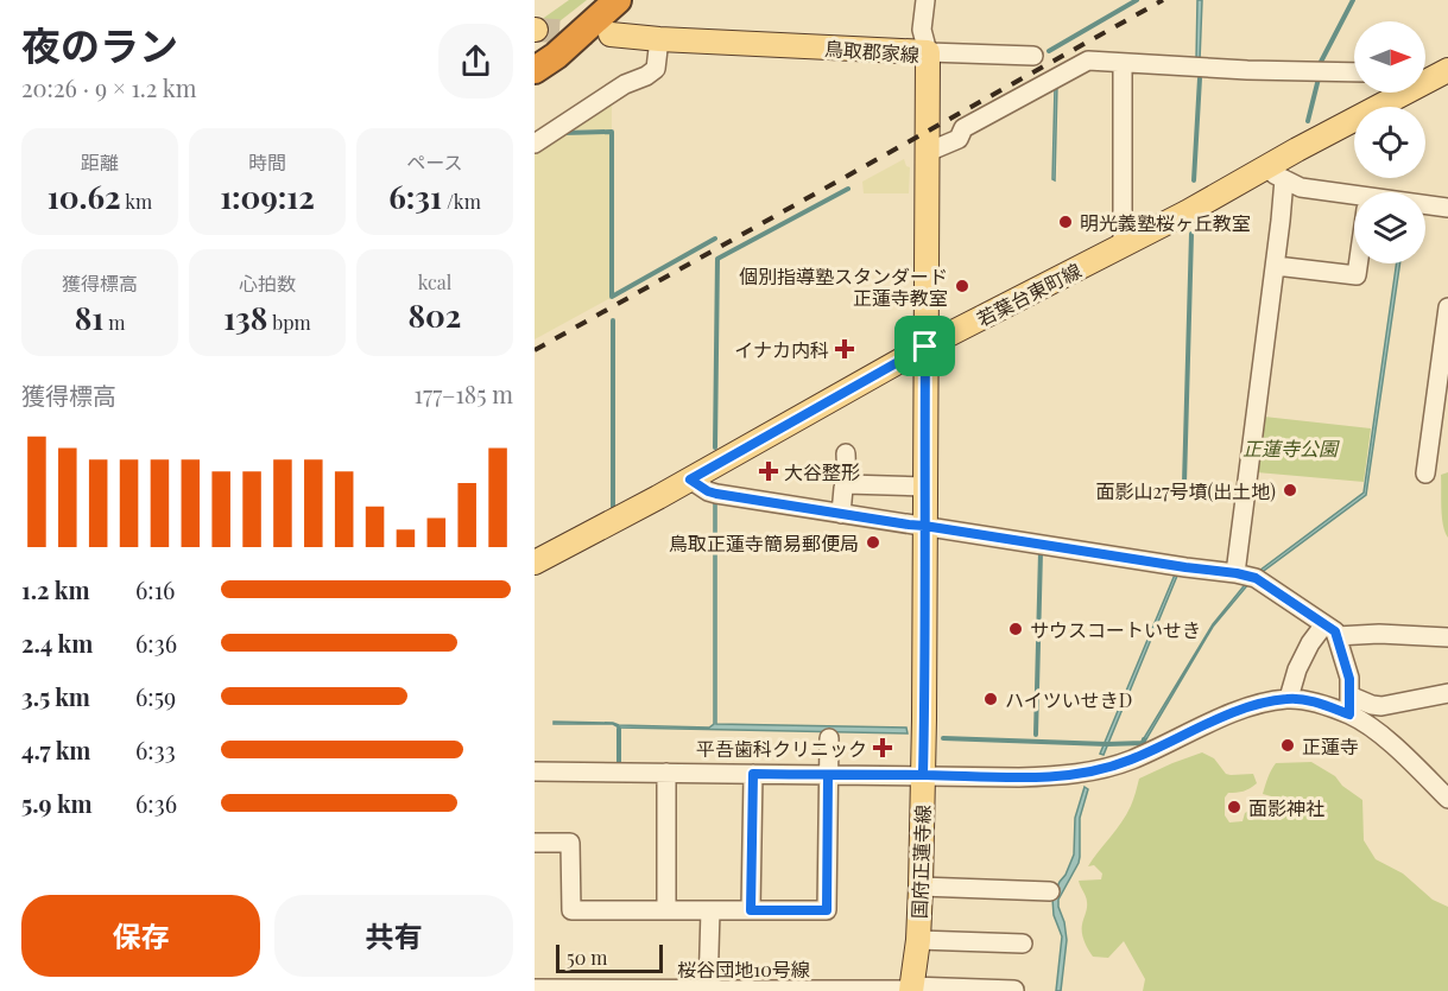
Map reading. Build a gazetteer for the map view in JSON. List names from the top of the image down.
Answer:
{
  "streets": {
    "main road": ["鳥取郡家線", "若葉台東町線", "国府正蓮寺線"],
    "street": ["桜谷団地10号線"]
  },
  "crossings": [
    ["鳥取郡家線", "若葉台東町線"],
    ["鳥取郡家線", "国府正蓮寺線"],
    ["若葉台東町線", "国府正蓮寺線"],
    ["国府正蓮寺線", "桜谷団地10号線"]
  ],
  "parks": ["正蓮寺公園"],
  "places": {
    "other": [
      "明光義塾桜ヶ丘教室",
      "個別指導塾スタンダード 正蓮寺教室",
      "面影山27号墳(出土地)",
      "鳥取正蓮寺簡易郵便局",
      "サウスコートいせき",
      "ハイツいせきD",
      "正蓮寺",
      "面影神社"
    ],
    "health": ["イナカ内科", "大谷整形", "平吾歯科クリニック"]
  },
  "scale_bar": "50 m",
  "north": "right",
  "page": {
    "heading": ["夜のラン", "20:26 · 9 × 1.2 km"],
    "stats": [
      ["距離", "10.62 km"],
      ["時間", "1:09:12"],
      ["ペース", "6:31 /km"],
      ["獲得標高", "81 m"],
      ["心拍数", "138 bpm"],
      ["kcal", "802"]
    ],
    "chart": ["獲得標高", "177–185 m"],
    "list": [
      {
        "name": "1.2 km",
        "note": "6:16"
      },
      {
        "name": "2.4 km",
        "note": "6:36"
      },
      {
        "name": "3.5 km",
        "note": "6:59"
      },
      {
        "name": "4.7 km",
        "note": "6:33"
      },
      {
        "name": "5.9 km",
        "note": "6:36"
      }
    ],
    "buttons": ["保存", "共有"],
    "scale": "50 m"
  }
}
